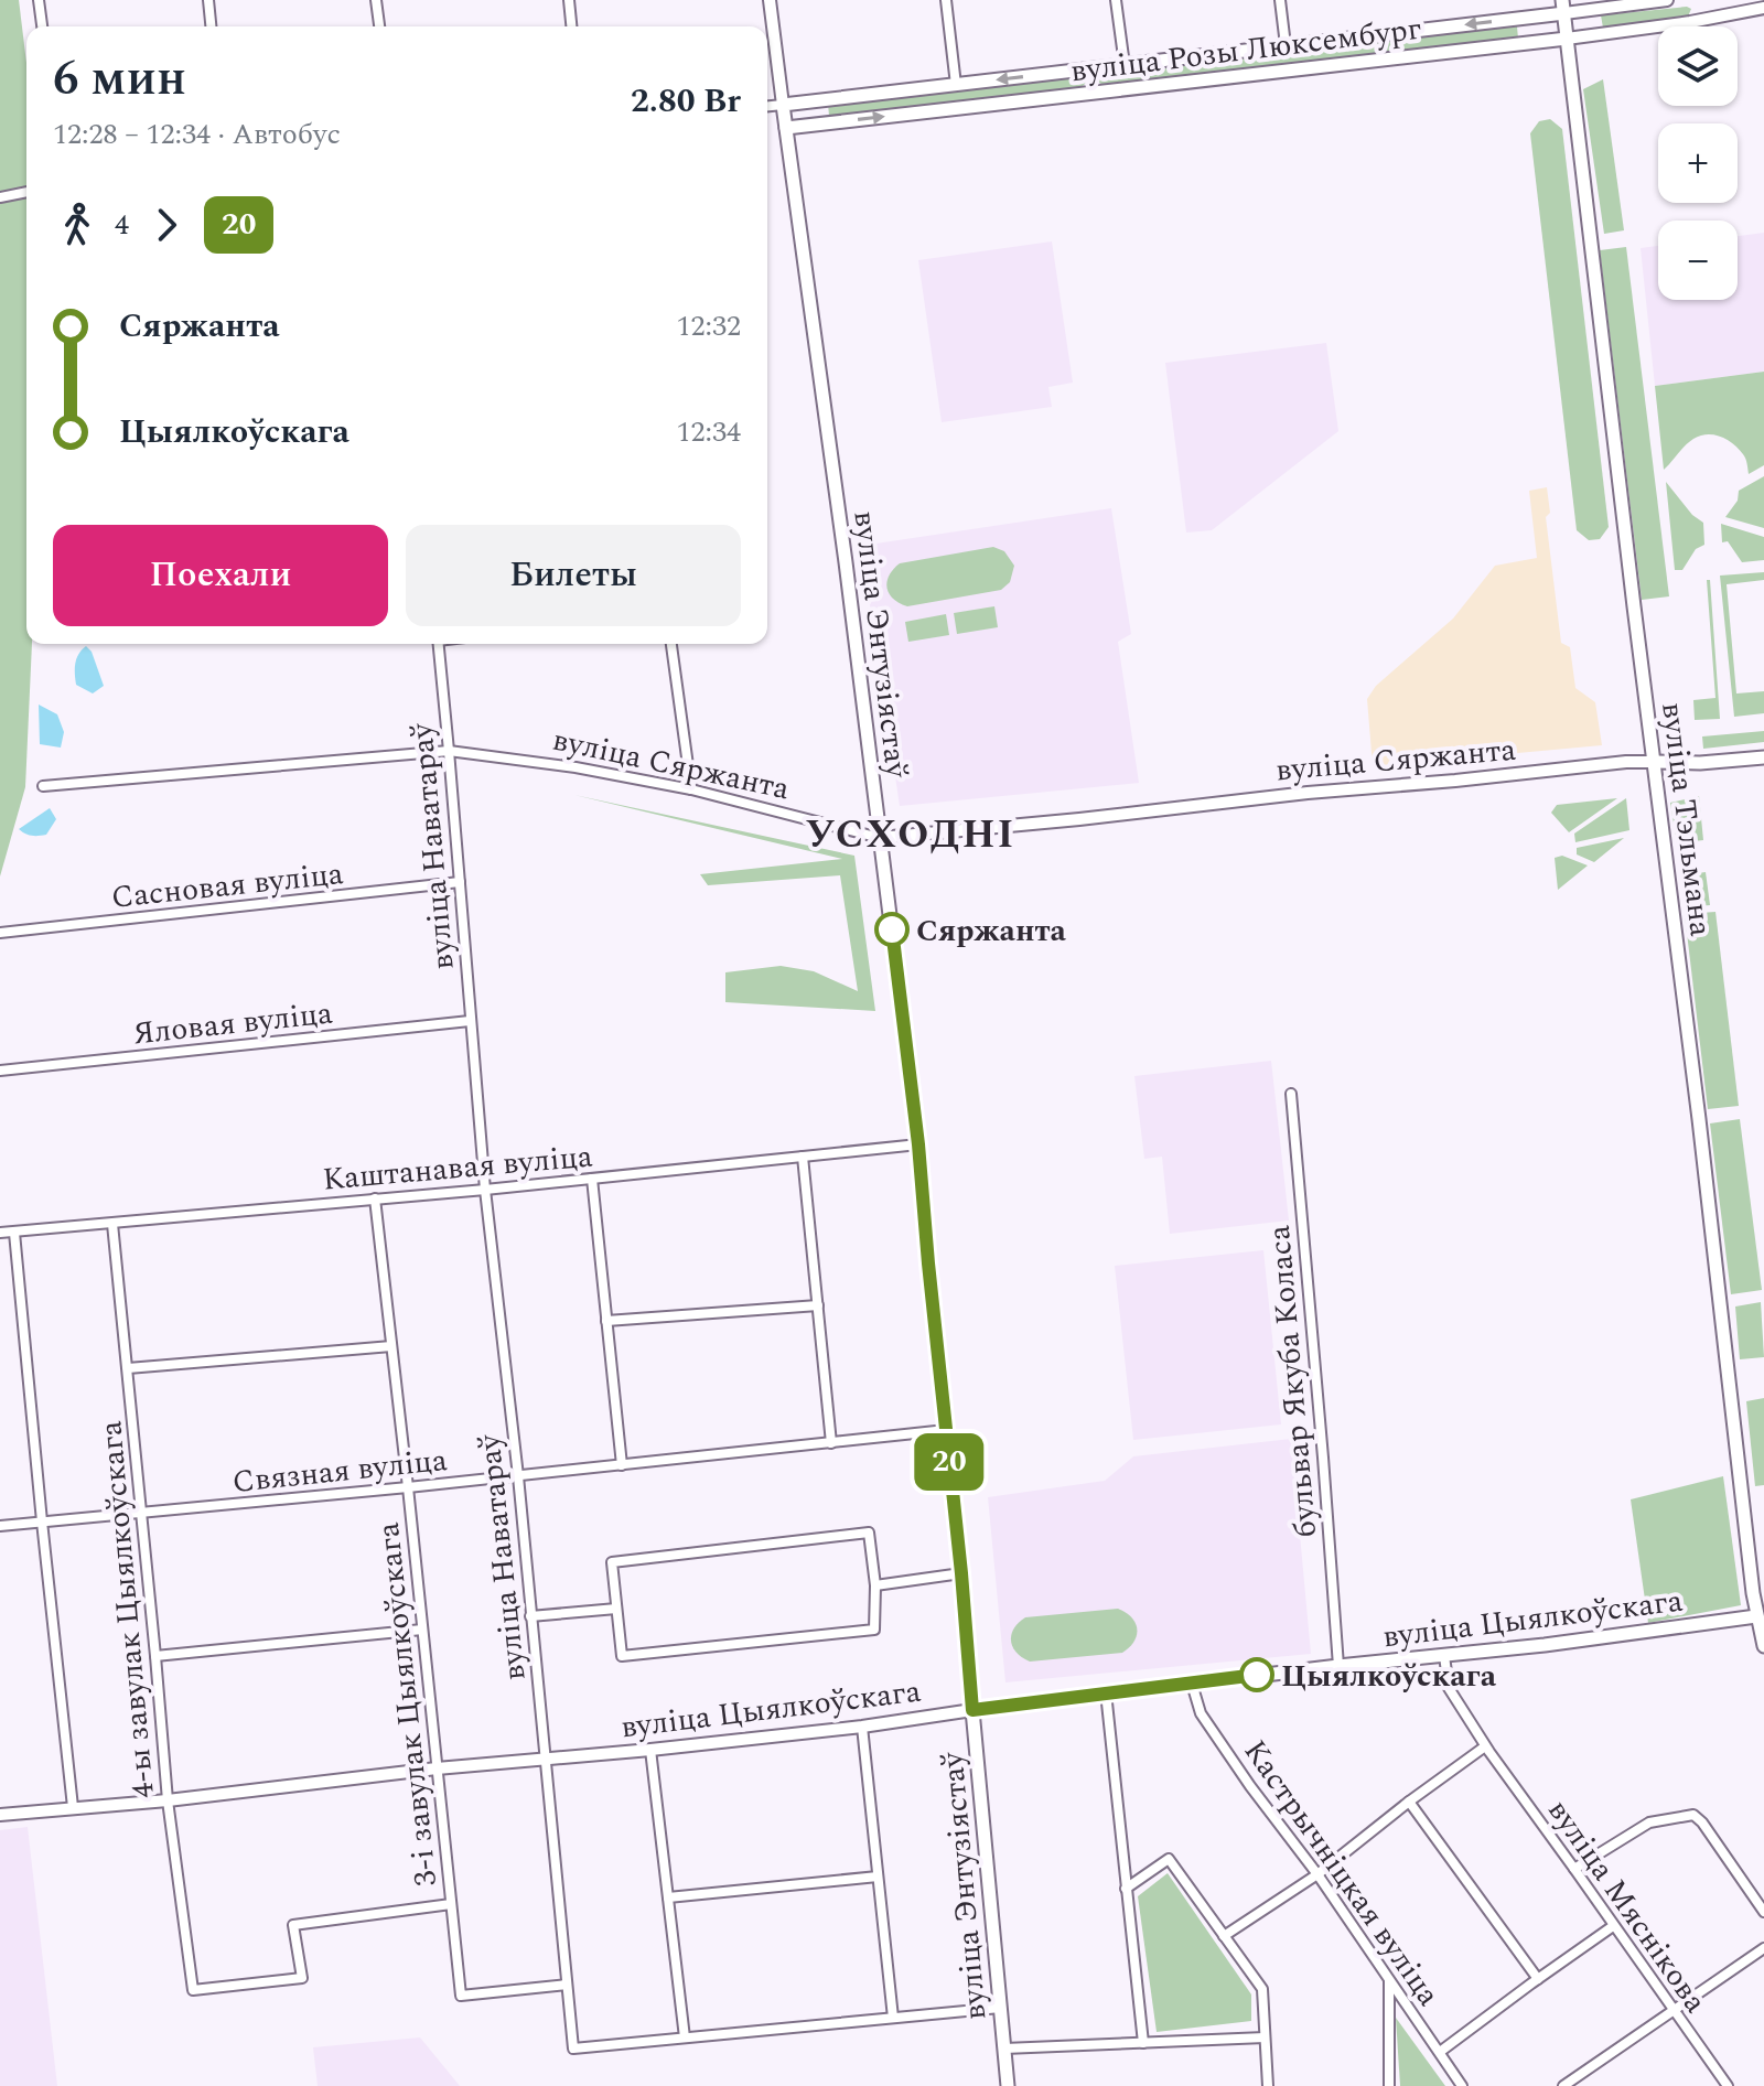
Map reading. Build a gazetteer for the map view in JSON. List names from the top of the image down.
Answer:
{
  "streets": {
    "main road": [
      "вуліца Розы Люксембург",
      "вуліца Энтузіястаў",
      "вуліца Тэльмана",
      "вуліца Цыялкоўскага"
    ],
    "street": [
      "вуліца Сяржанта",
      "вуліца Наватараў",
      "Сасновая вуліца",
      "Яловая вуліца",
      "Каштанавая вуліца",
      "бульвар Якуба Коласа",
      "Связная вуліца",
      "4-ы завулак Цыялкоўскага",
      "3-і завулак Цыялкоўскага",
      "Кастрычніцкая вуліца",
      "вуліца Мяснікова"
    ]
  },
  "crossings": [
    ["вуліца Розы Люксембург", "вуліца Энтузіястаў"],
    ["вуліца Розы Люксембург", "вуліца Тэльмана"],
    ["вуліца Энтузіястаў", "вуліца Сяржанта"],
    ["вуліца Энтузіястаў", "вуліца Наватараў"],
    ["вуліца Энтузіястаў", "Каштанавая вуліца"],
    ["вуліца Энтузіястаў", "Связная вуліца"],
    ["вуліца Энтузіястаў", "вуліца Цыялкоўскага"],
    ["вуліца Сяржанта", "вуліца Тэльмана"],
    ["вуліца Сяржанта", "вуліца Наватараў"],
    ["вуліца Тэльмана", "вуліца Цыялкоўскага"],
    ["вуліца Наватараў", "Сасновая вуліца"],
    ["вуліца Наватараў", "Яловая вуліца"],
    ["вуліца Наватараў", "Каштанавая вуліца"],
    ["вуліца Наватараў", "Связная вуліца"],
    ["вуліца Наватараў", "вуліца Цыялкоўскага"],
    ["вуліца Наватараў", "3-і завулак Цыялкоўскага"],
    ["Каштанавая вуліца", "4-ы завулак Цыялкоўскага"],
    ["Каштанавая вуліца", "3-і завулак Цыялкоўскага"],
    ["бульвар Якуба Коласа", "вуліца Цыялкоўскага"],
    ["Связная вуліца", "4-ы завулак Цыялкоўскага"],
    ["Связная вуліца", "3-і завулак Цыялкоўскага"],
    ["4-ы завулак Цыялкоўскага", "вуліца Цыялкоўскага"],
    ["4-ы завулак Цыялкоўскага", "3-і завулак Цыялкоўскага"],
    ["вуліца Цыялкоўскага", "3-і завулак Цыялкоўскага"],
    ["вуліца Цыялкоўскага", "Кастрычніцкая вуліца"],
    ["вуліца Цыялкоўскага", "вуліца Мяснікова"]
  ],
  "districts": ["УСХОДНІ"],
  "places": ["Сяржанта", "Цыялкоўскага"],
  "lines": ["bus line 20"],
  "page": {
    "on_map": "20",
    "map_buttons": ["+", "−"],
    "heading": ["6 мин", "12:28 – 12:34 · Автобус", "2.80 Br"],
    "legs": ["4", "20"],
    "list": [
      {
        "name": "Сяржанта",
        "value": "12:32"
      },
      {
        "name": "Цыялкоўскага",
        "value": "12:34"
      }
    ],
    "buttons": ["Поехали", "Билеты"]
  }
}
